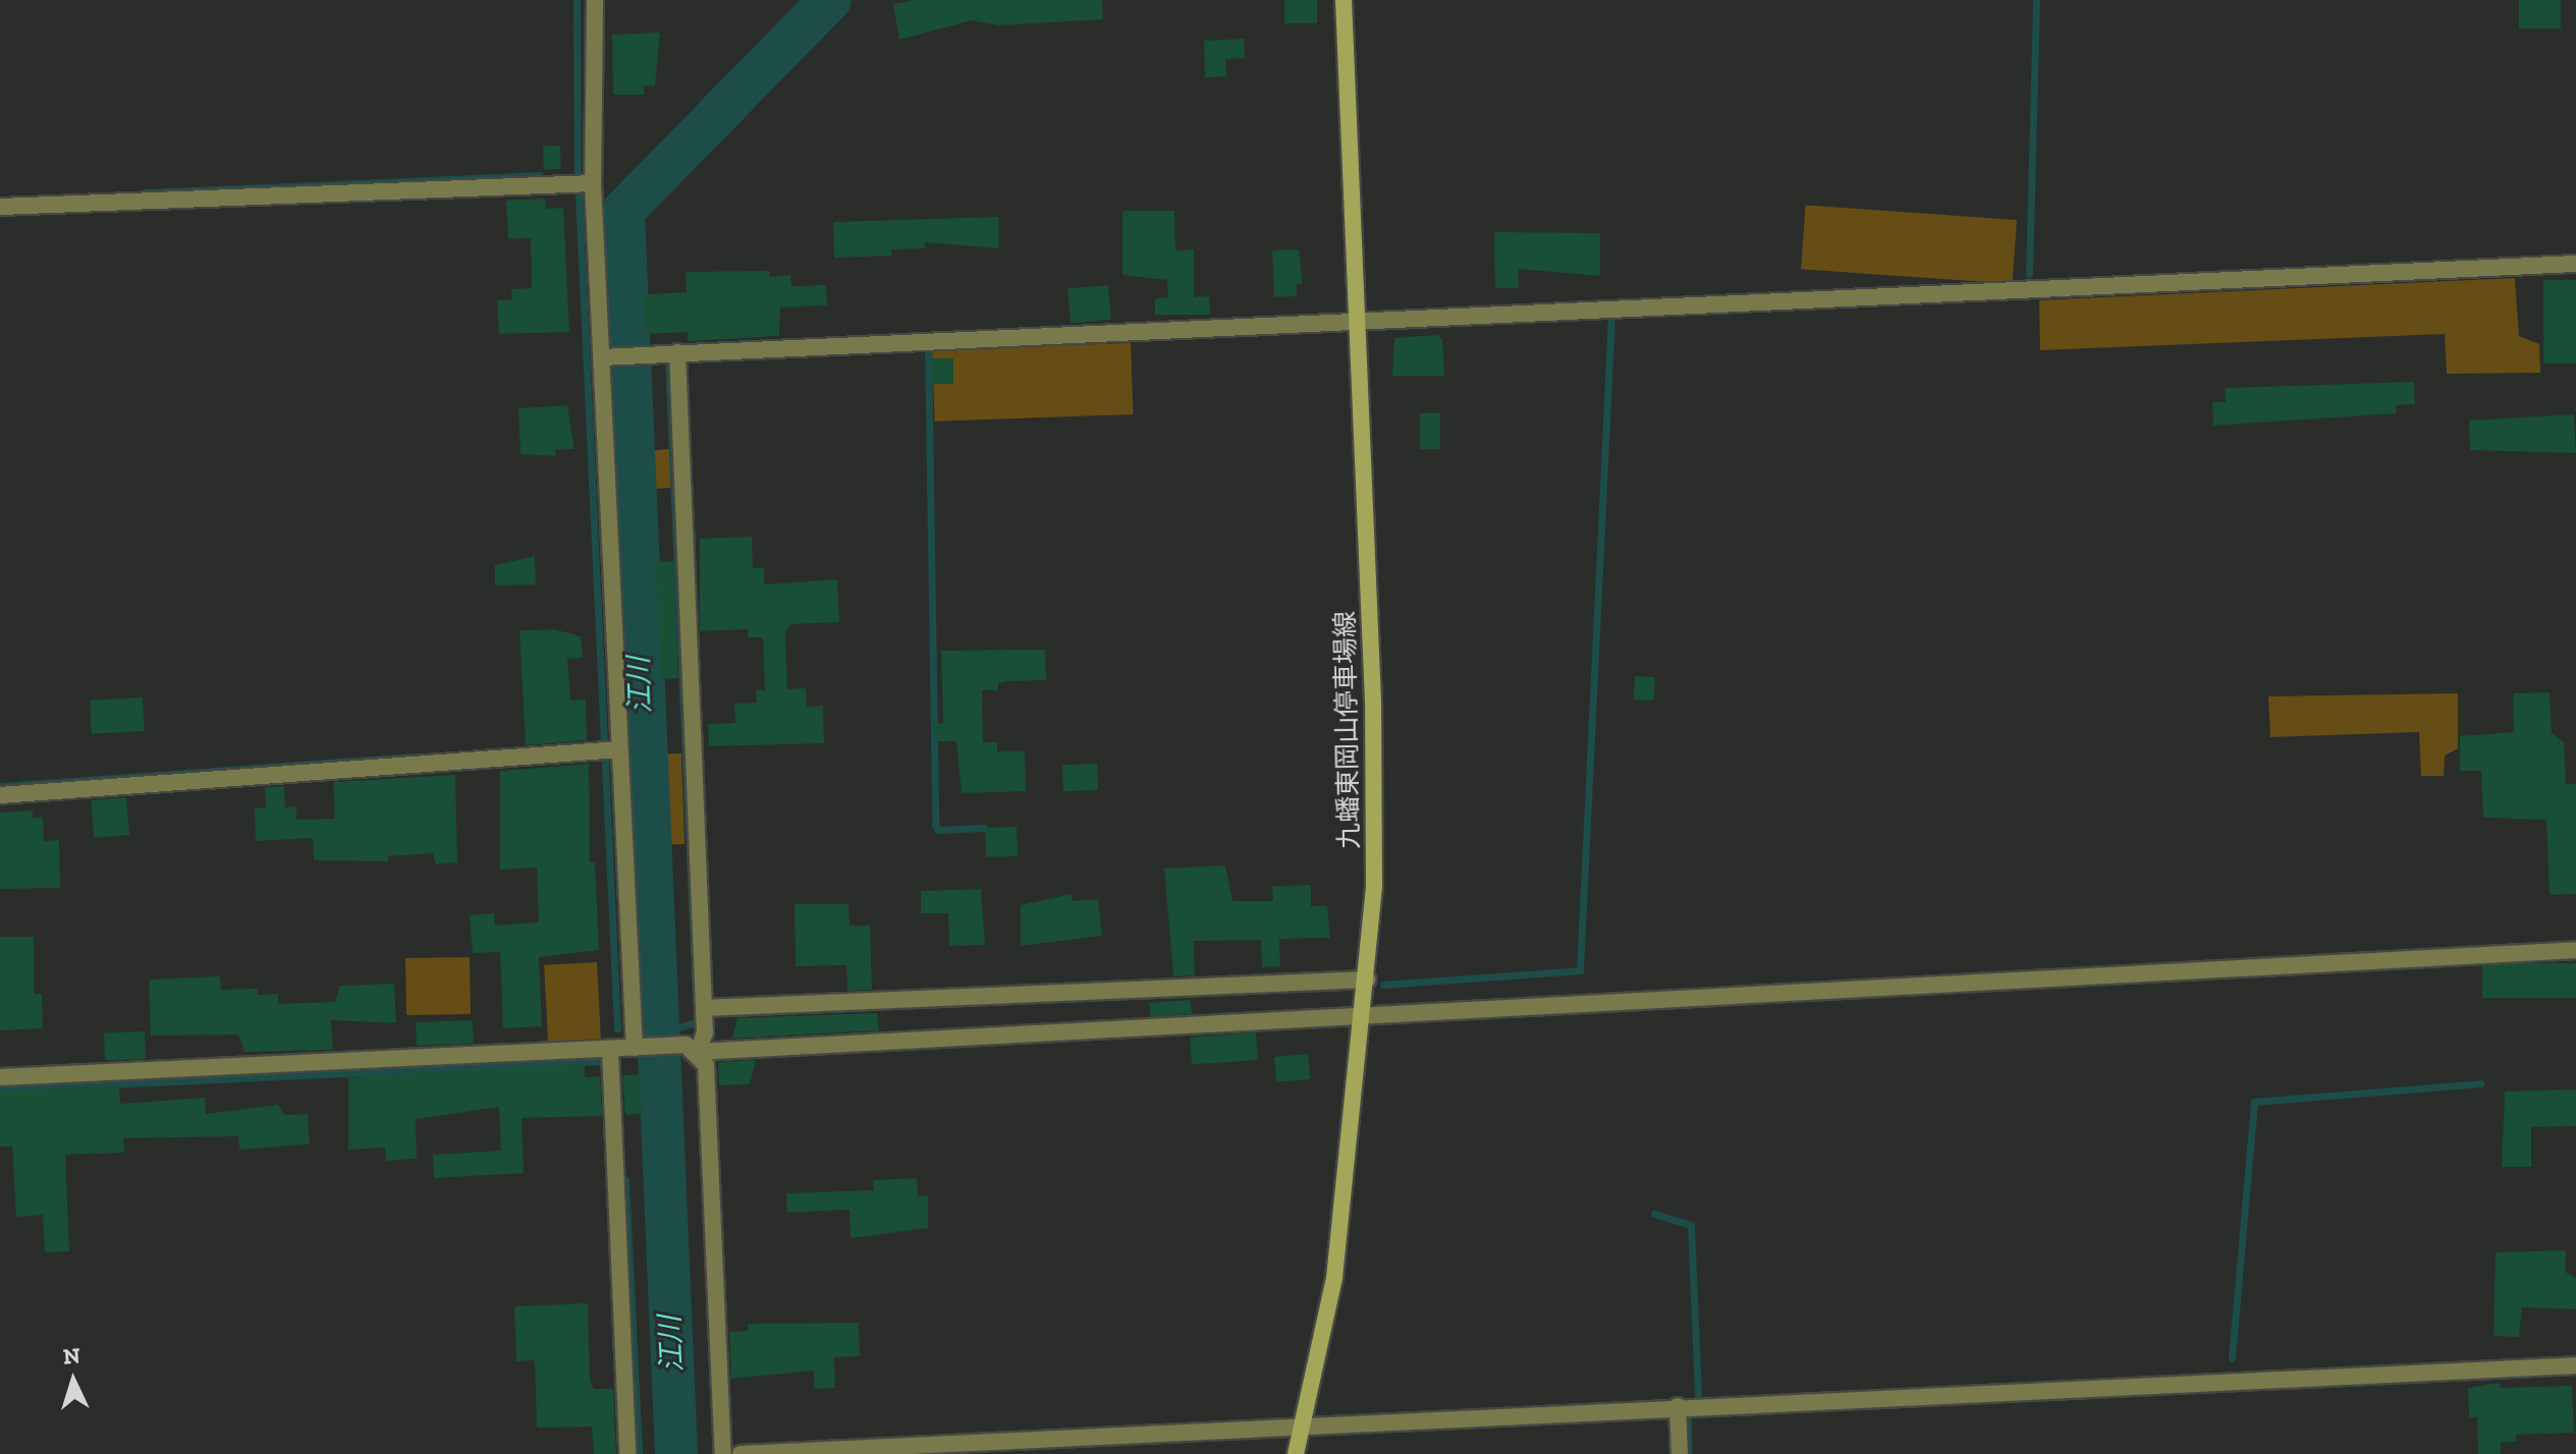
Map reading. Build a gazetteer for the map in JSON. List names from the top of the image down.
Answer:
{
  "streets": {
    "main road": ["九蟠東岡山停車場線"]
  },
  "water": ["江川"],
  "north": "top"
}
